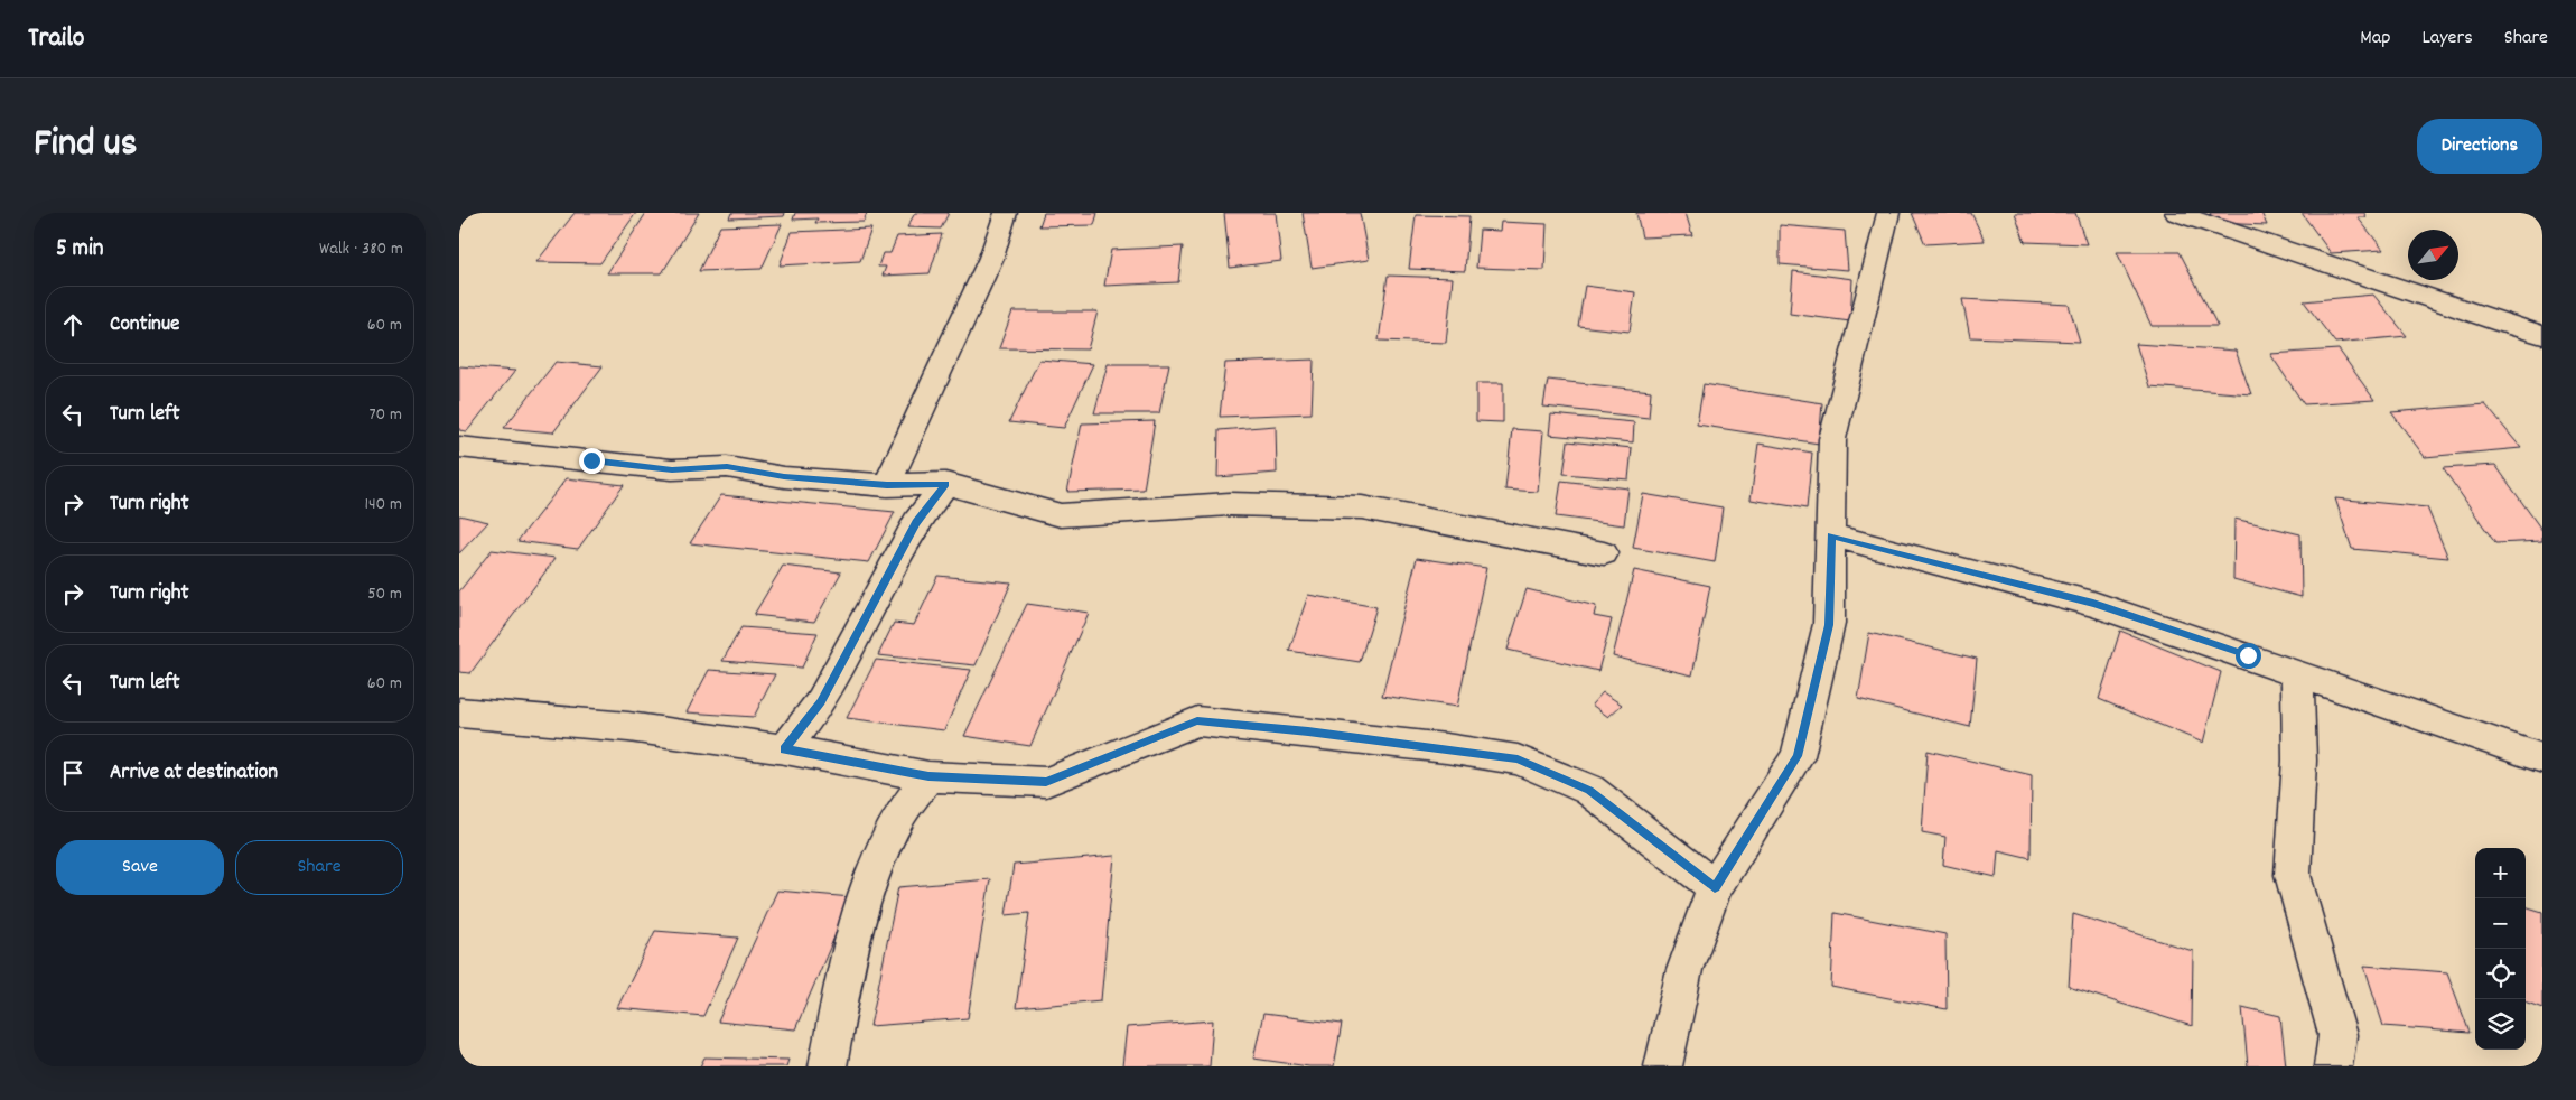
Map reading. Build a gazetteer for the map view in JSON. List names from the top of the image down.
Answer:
{
  "north": "top right",
  "page": {
    "header": "Trailo",
    "nav": ["Map", "Layers", "Share"],
    "title": "Find us",
    "buttons": [
      "Directions",
      ["Save", "Share"]
    ],
    "heading": ["5 min", "Walk · 380 m"],
    "list": [
      ["Continue", "60 m"],
      ["Turn left", "70 m"],
      ["Turn right", "140 m"],
      ["Turn right", "50 m"],
      ["Turn left", "60 m"],
      "Arrive at destination"
    ],
    "map_buttons": ["+", "−"]
  }
}
